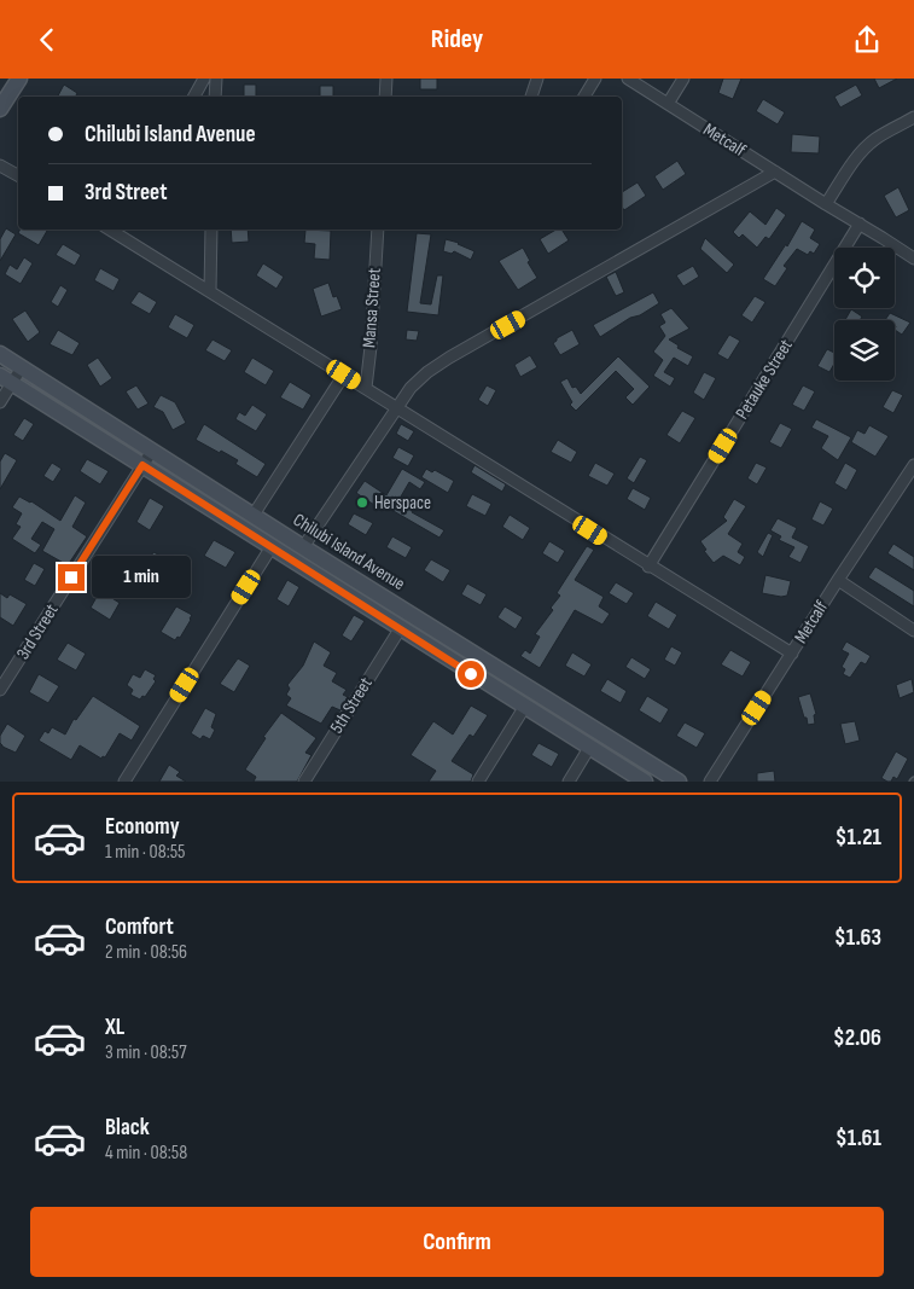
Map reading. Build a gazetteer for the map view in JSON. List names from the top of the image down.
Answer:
{
  "streets": {
    "street": [
      "Metcalf",
      "Mansa Street",
      "Petauke Street",
      "Chilubi Island Avenue",
      "3rd Street",
      "5th Street"
    ]
  },
  "crossings": [
    ["Metcalf", "Petauke Street"],
    ["Chilubi Island Avenue", "3rd Street"]
  ],
  "places": ["Herspace"],
  "page": {
    "header": "Ridey",
    "banner": ["Chilubi Island Avenue", "3rd Street"],
    "bubble": "1 min",
    "list": [
      {
        "name": "Economy",
        "note": "1 min · 08:55",
        "value": "$1.21"
      },
      {
        "name": "Comfort",
        "note": "2 min · 08:56",
        "value": "$1.63"
      },
      {
        "name": "XL",
        "note": "3 min · 08:57",
        "value": "$2.06"
      },
      {
        "name": "Black",
        "note": "4 min · 08:58",
        "value": "$1.61"
      }
    ],
    "buttons": "Confirm"
  }
}
